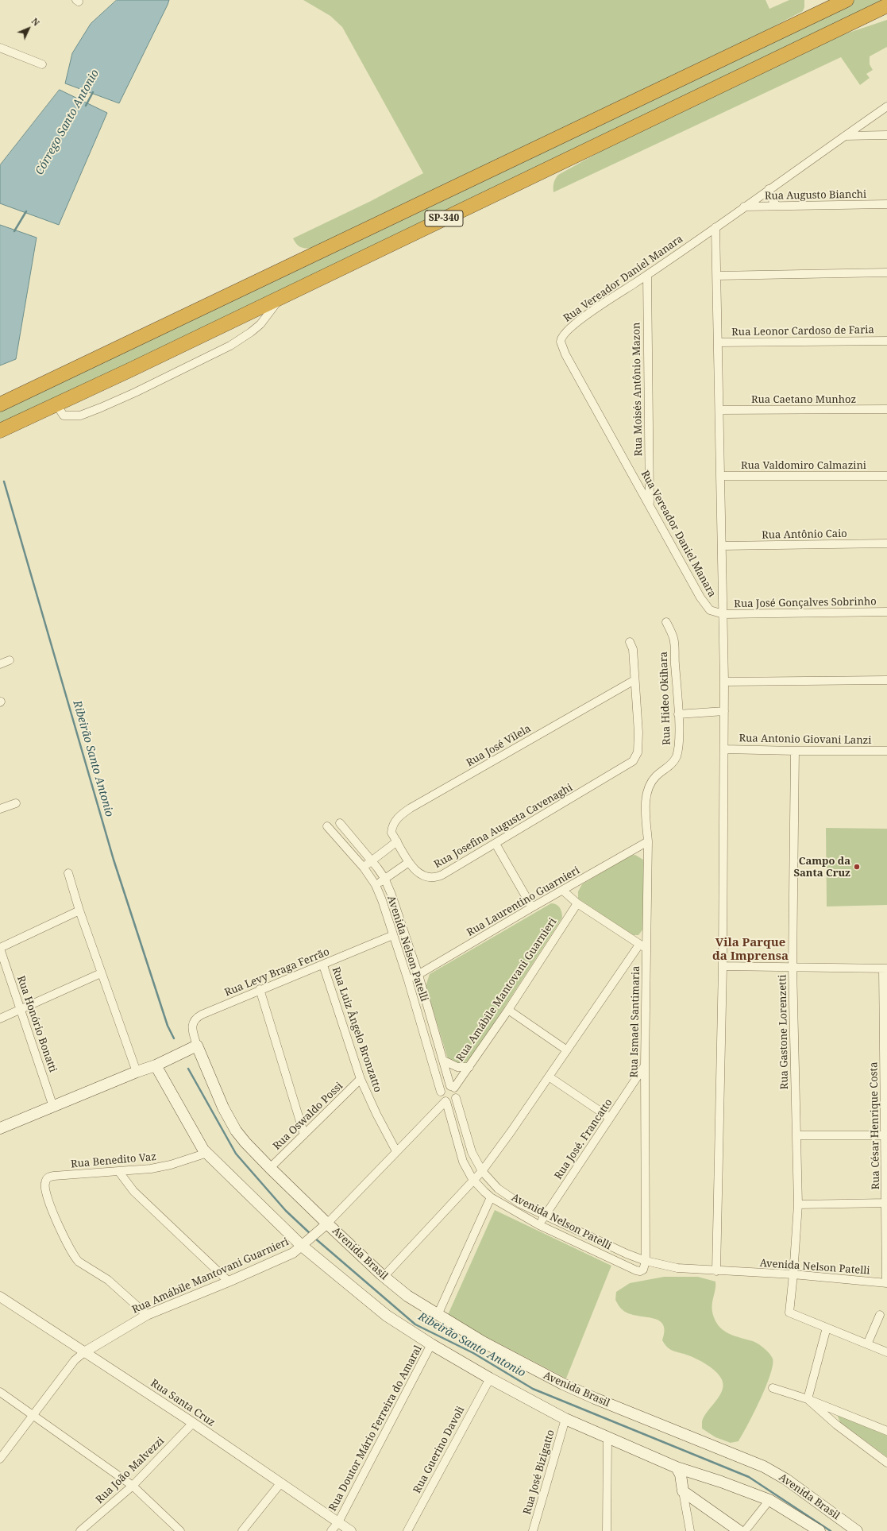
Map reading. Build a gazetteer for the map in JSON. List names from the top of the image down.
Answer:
{
  "streets": {
    "highway": ["SP-340"],
    "main road": ["Avenida Brasil"],
    "street": [
      "Rua Augusto Bianchi",
      "Rua Vereador Daniel Manara",
      "Rua Leonor Cardoso de Faria",
      "Rua Moisés Antônio Mazon",
      "Rua Caetano Munhoz",
      "Rua Valdomiro Calmazini",
      "Rua Antônio Caio",
      "Rua José Gonçalves Sobrinho",
      "Rua Hideo Okihara",
      "Rua Antonio Giovani Lanzi",
      "Rua José Vilela",
      "Rua Josefina Augusta Cavenaghi",
      "Rua Laurentino Guarnieri",
      "Avenida Nelson Patelli",
      "Rua Levy Braga Ferrão",
      "Rua Amábile Mantovani Guarnieri",
      "Rua Ismael Santimaria",
      "Rua Honório Bonatti",
      "Rua Luiz Ângelo Bronzatto",
      "Rua Gastone Lorenzetti",
      "Rua Oswaldo Possi",
      "Rua César Henrique Costa",
      "Rua José. Francatto",
      "Rua Benedito Vaz",
      "Rua Santa Cruz",
      "Rua Doutor Mário Ferreira do Amaral",
      "Rua Guerino Davoli",
      "Rua João Malvezzi",
      "Rua José Bizigatto"
    ]
  },
  "crossings": [
    ["Rua Augusto Bianchi", "Rua Vereador Daniel Manara"],
    ["Rua Vereador Daniel Manara", "Rua Moisés Antônio Mazon"],
    ["Rua Vereador Daniel Manara", "Rua José Gonçalves Sobrinho"],
    ["Rua Hideo Okihara", "Rua Ismael Santimaria"],
    ["Rua Antonio Giovani Lanzi", "Rua Gastone Lorenzetti"],
    ["Rua José Vilela", "Rua Josefina Augusta Cavenaghi"],
    ["Rua Laurentino Guarnieri", "Avenida Nelson Patelli"],
    ["Rua Laurentino Guarnieri", "Rua Ismael Santimaria"],
    ["Avenida Nelson Patelli", "Rua Levy Braga Ferrão"],
    ["Avenida Nelson Patelli", "Rua Amábile Mantovani Guarnieri"],
    ["Avenida Nelson Patelli", "Rua Ismael Santimaria"],
    ["Avenida Nelson Patelli", "Rua Gastone Lorenzetti"],
    ["Avenida Nelson Patelli", "Rua César Henrique Costa"],
    ["Avenida Nelson Patelli", "Rua José. Francatto"],
    ["Rua Levy Braga Ferrão", "Rua Luiz Ângelo Bronzatto"],
    ["Rua Levy Braga Ferrão", "Avenida Brasil"],
    ["Rua Amábile Mantovani Guarnieri", "Rua Luiz Ângelo Bronzatto"],
    ["Rua Amábile Mantovani Guarnieri", "Rua Benedito Vaz"],
    ["Rua Amábile Mantovani Guarnieri", "Avenida Brasil"],
    ["Rua Amábile Mantovani Guarnieri", "Rua Santa Cruz"],
    ["Rua Ismael Santimaria", "Rua José. Francatto"],
    ["Rua Luiz Ângelo Bronzatto", "Rua Oswaldo Possi"],
    ["Rua Oswaldo Possi", "Avenida Brasil"],
    ["Rua Santa Cruz", "Rua Doutor Mário Ferreira do Amaral"],
    ["Rua Santa Cruz", "Rua João Malvezzi"]
  ],
  "districts": ["Vila Parque da Imprensa"],
  "water": ["Córrego Santo Antonio", "Ribeirão Santo Antonio"],
  "places": ["Campo da Santa Cruz"],
  "north": "top right"
}
